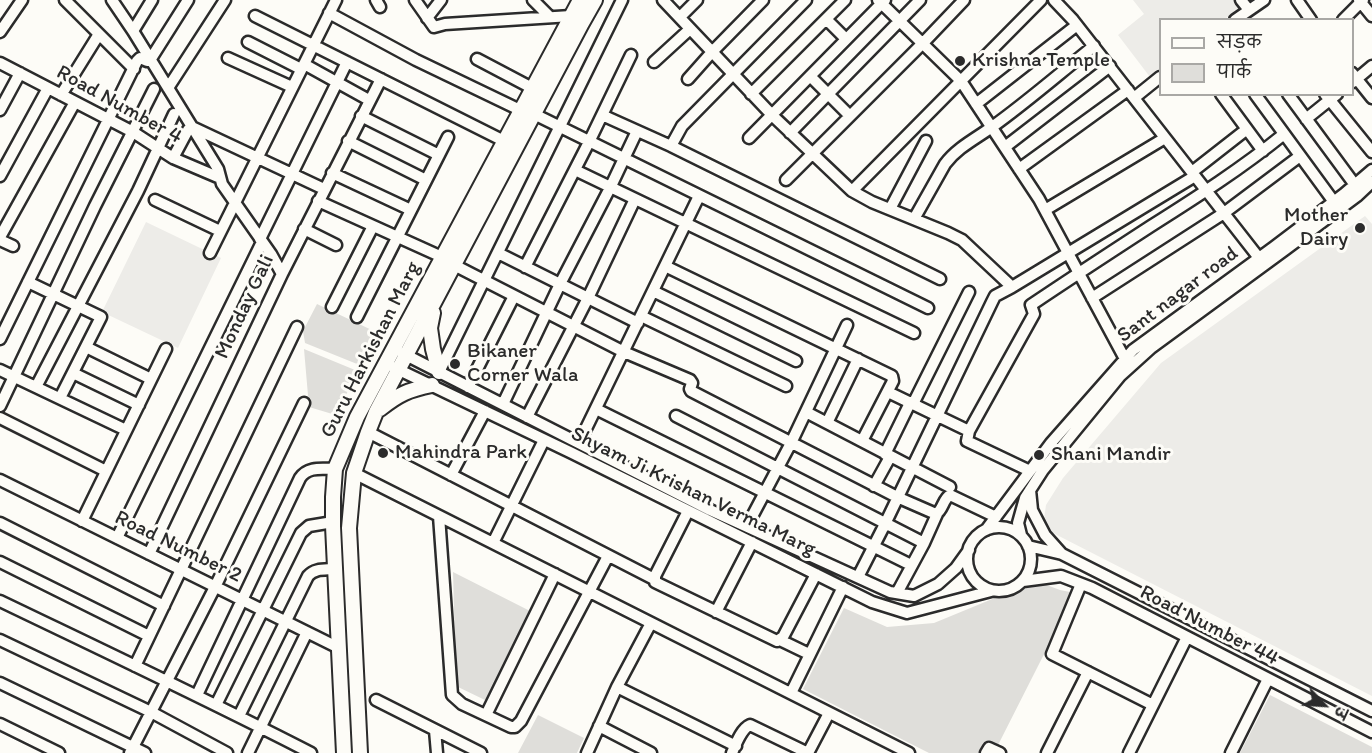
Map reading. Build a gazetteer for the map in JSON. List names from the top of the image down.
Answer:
{
  "streets": {
    "main road": ["Guru Harkishan Marg"],
    "street": [
      "Road Number 4",
      "Sant nagar road",
      "Monday Gali",
      "Shyam Ji Krishan Verma Marg",
      "Road Number 2",
      "Road Number 44"
    ]
  },
  "crossings": [
    ["Sant nagar road", "Shyam Ji Krishan Verma Marg"],
    ["Sant nagar road", "Road Number 44"],
    ["Monday Gali", "Road Number 2"],
    ["Guru Harkishan Marg", "Shyam Ji Krishan Verma Marg"],
    ["Guru Harkishan Marg", "Road Number 2"],
    ["Shyam Ji Krishan Verma Marg", "Road Number 44"]
  ],
  "places": [
    "Krishna Temple",
    "Mother Dairy",
    "Bikaner Corner Wala",
    "Mahindra Park",
    "Shani Mandir"
  ],
  "legend": ["सड़क", "पार्क"],
  "north": "bottom right"
}
